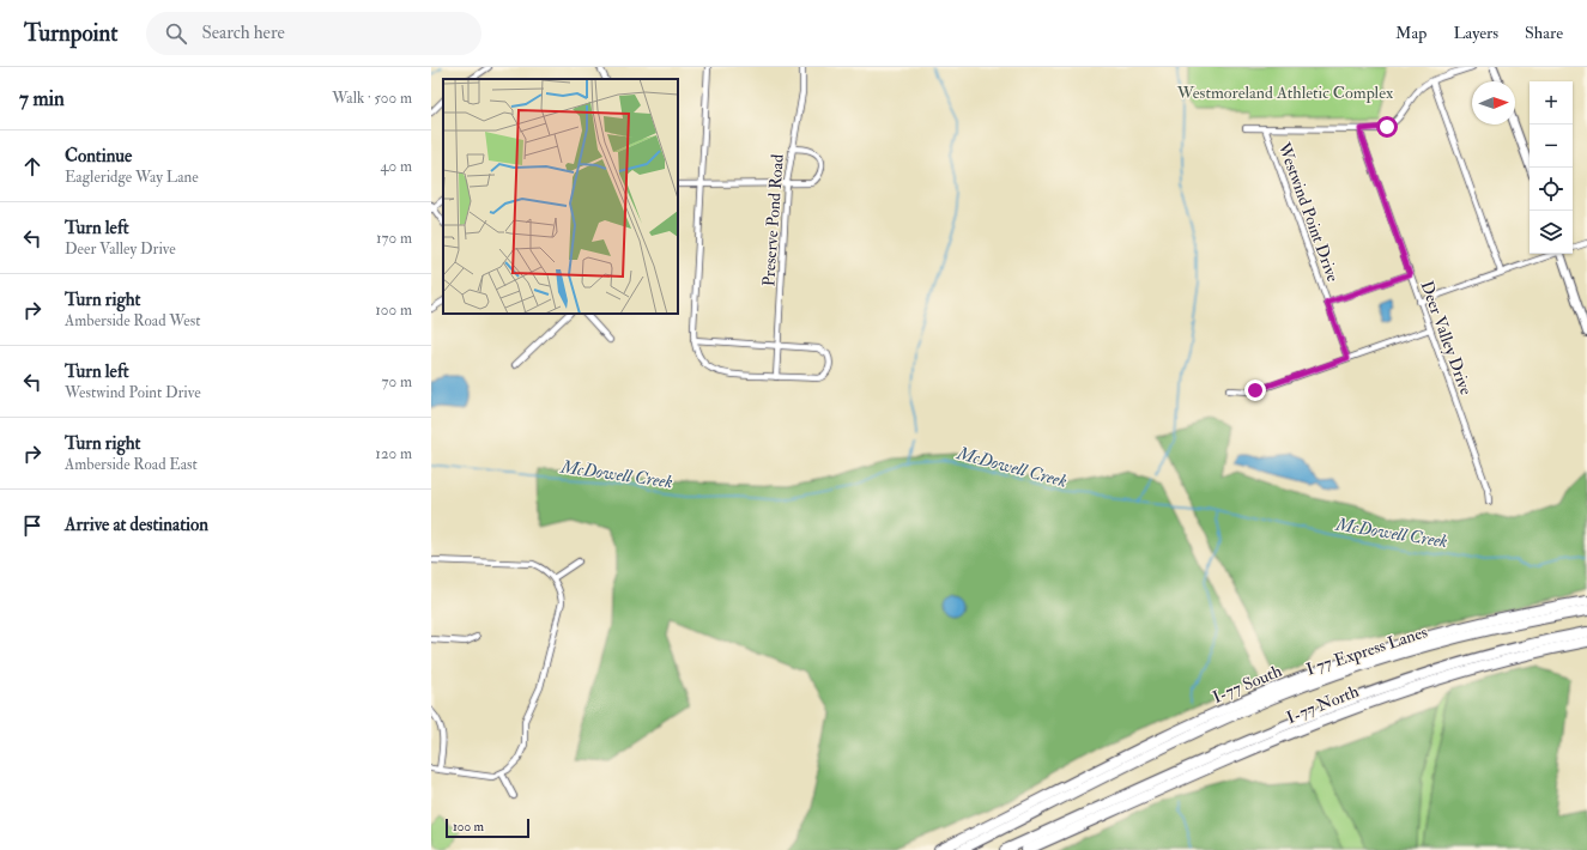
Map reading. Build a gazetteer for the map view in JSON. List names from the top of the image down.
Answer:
{
  "streets": {
    "highway": ["I 77 Express Lanes", "I-77 South", "I-77 North"],
    "street": ["Westwind Point Drive", "Preserve Pond Road", "Deer Valley Drive"]
  },
  "water": ["McDowell Creek"],
  "parks": ["Westmoreland Athletic Complex"],
  "scale_bar": "100 m",
  "north": "right",
  "page": {
    "header": "Turnpoint",
    "search": "Search here",
    "nav": ["Map", "Layers", "Share"],
    "heading": ["7 min", "Walk · 500 m"],
    "map_buttons": ["+", "−"],
    "list": [
      ["Continue", "Eagleridge Way Lane", "40 m"],
      ["Turn left", "Deer Valley Drive", "170 m"],
      ["Turn right", "Amberside Road West", "100 m"],
      ["Turn left", "Westwind Point Drive", "70 m"],
      ["Turn right", "Amberside Road East", "120 m"],
      "Arrive at destination"
    ],
    "scale": "100 m"
  }
}
